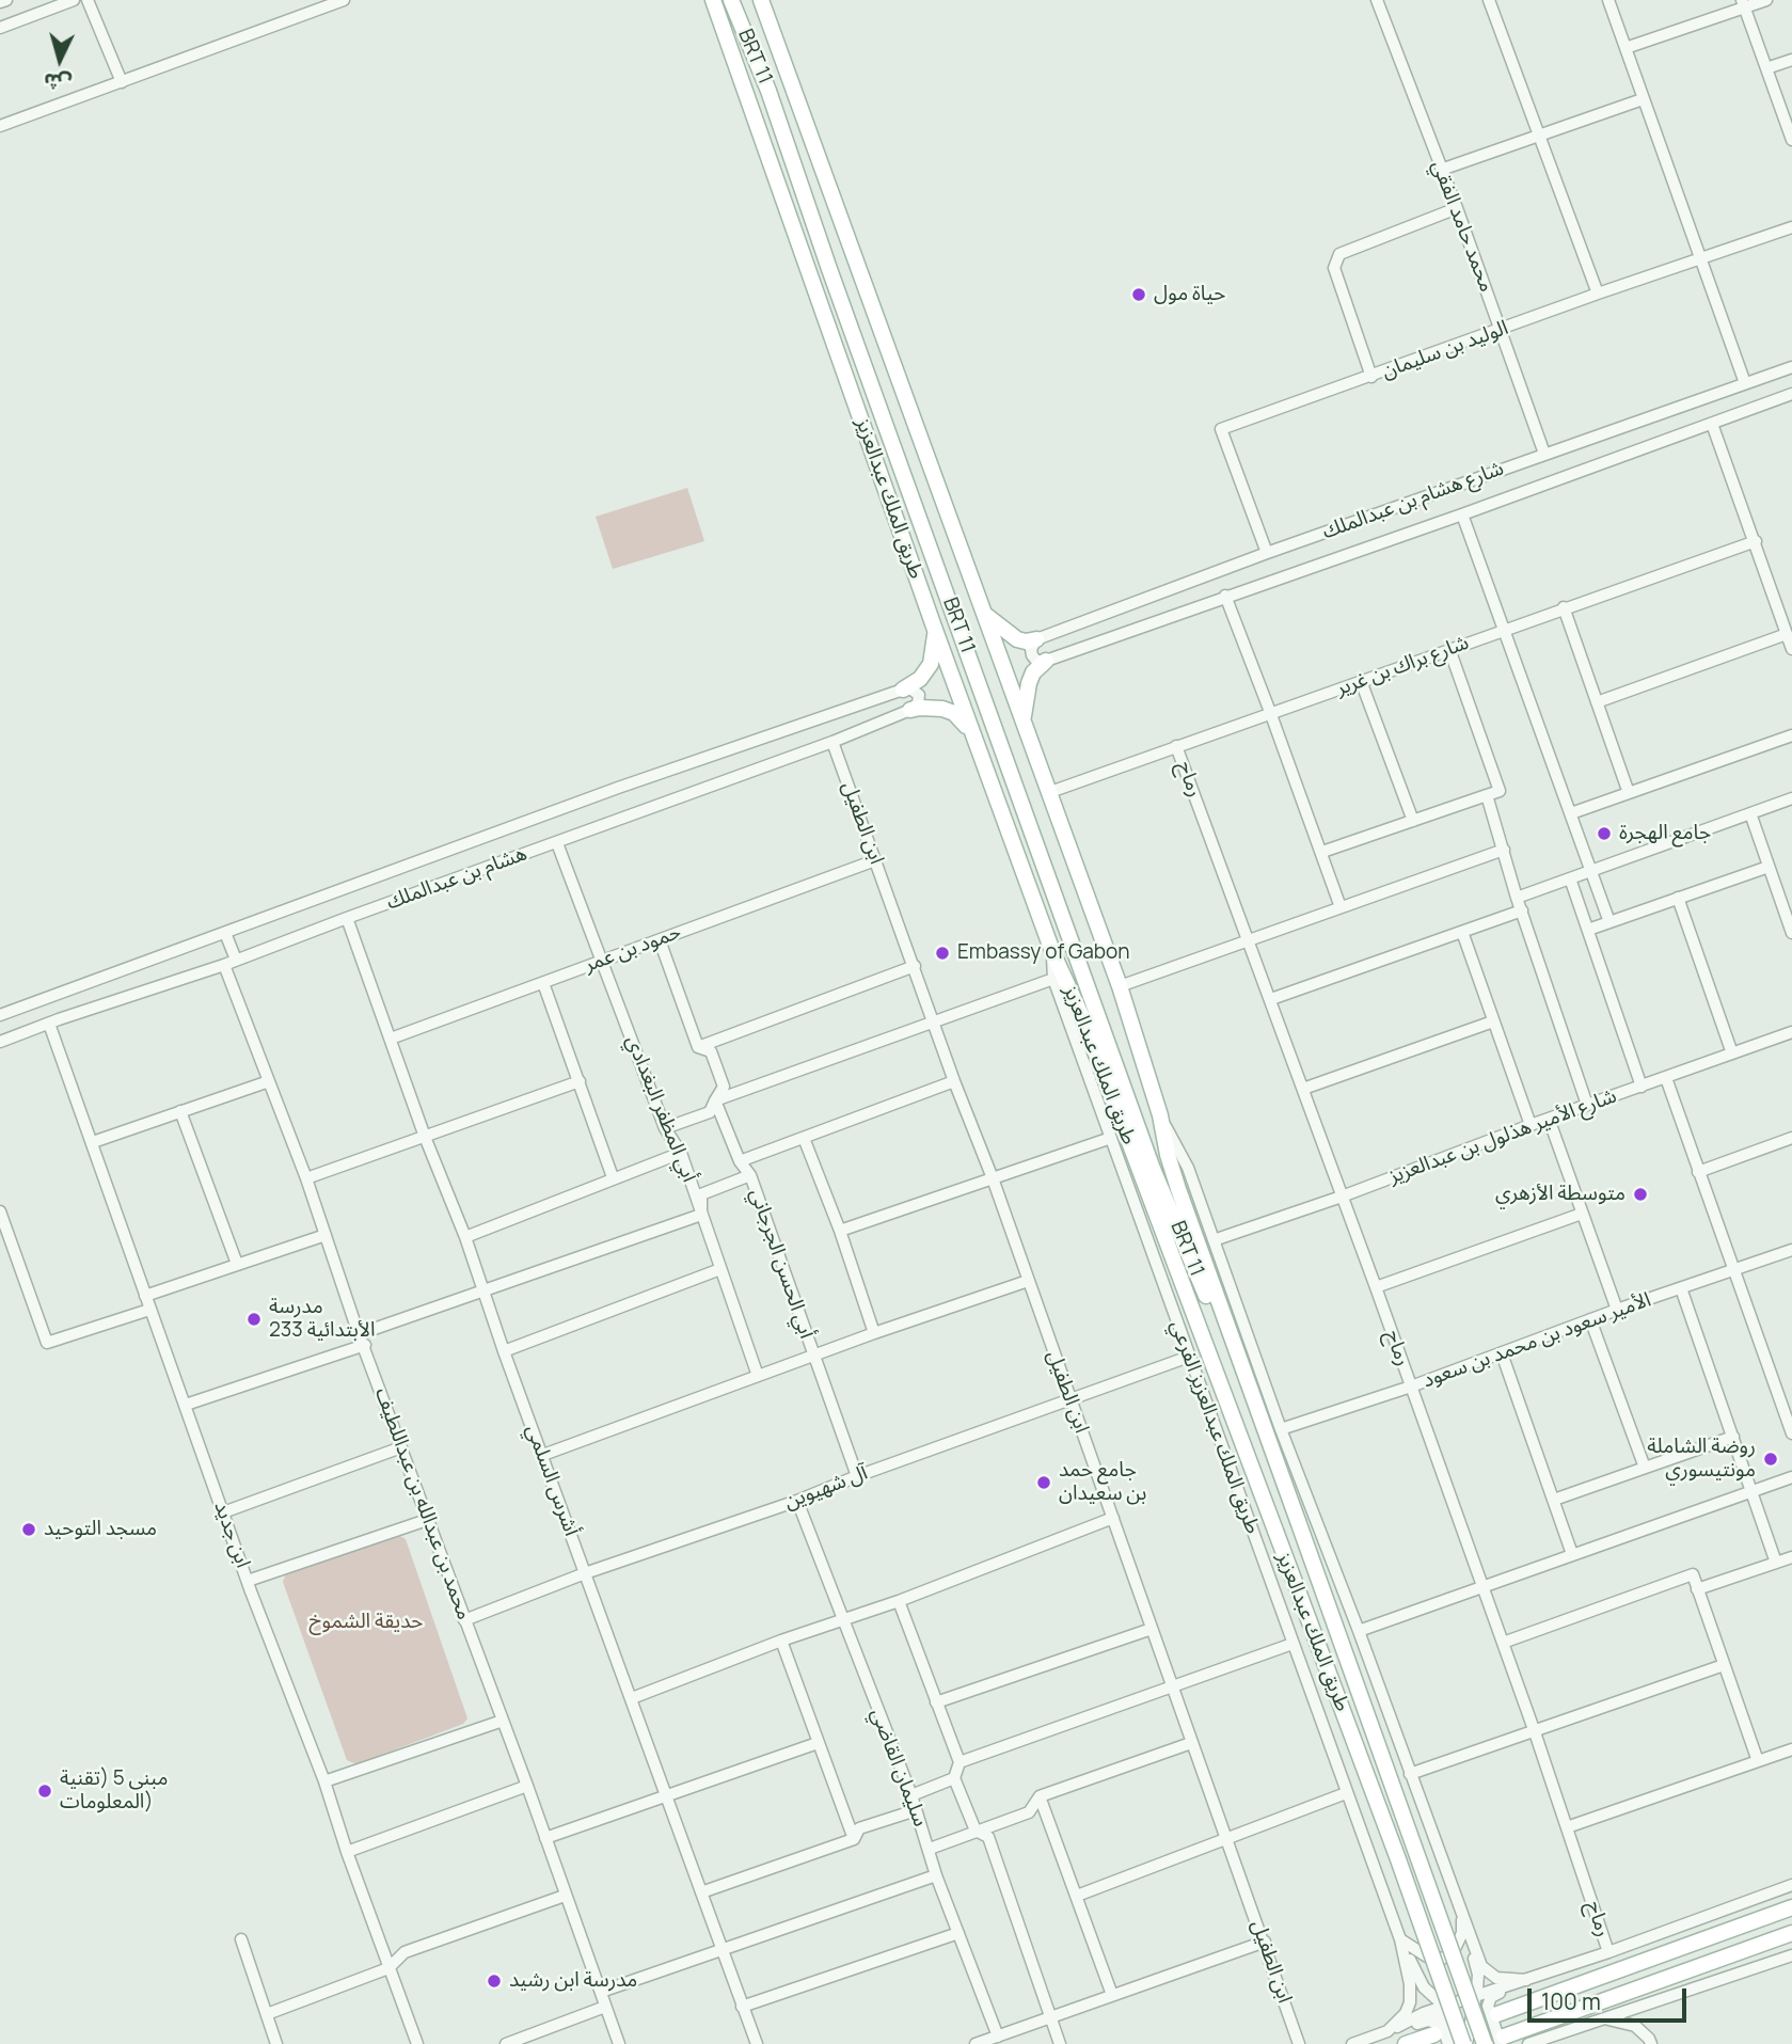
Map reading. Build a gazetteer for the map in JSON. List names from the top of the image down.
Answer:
{
  "streets": {
    "main road": ["BRT 11", "طريق الملك عبدالعزيز"],
    "street": [
      "محمد حامد الفقي",
      "الوليد بن سليمان",
      "شارع هشام بن عبدالملك",
      "شارع براك بن غرير",
      "رماح",
      "ابن الطفيل",
      "هشام بن عبدالملك",
      "حمود بن عمر",
      "أبي المظفر البغدادي",
      "شارع الأمير هذلول بن عبدالعزيز",
      "أبي الحسن الجرجاني",
      "الأمير سعود بن محمد بن سعود",
      "طريق الملك عبدالعزيز الفرعي",
      "أشرس السلمي",
      "آل شهيوين",
      "محمد بن عبدالله بن عبداللطيف",
      "ابن جديد",
      "سليمان القاضي"
    ]
  },
  "crossings": [
    ["BRT 11", "طريق الملك عبدالعزيز"],
    ["محمد حامد الفقي", "الوليد بن سليمان"],
    ["محمد حامد الفقي", "شارع هشام بن عبدالملك"],
    ["الوليد بن سليمان", "شارع هشام بن عبدالملك"],
    ["طريق الملك عبدالعزيز", "شارع براك بن غرير"],
    ["طريق الملك عبدالعزيز", "طريق الملك عبدالعزيز الفرعي"],
    ["شارع براك بن غرير", "رماح"],
    ["رماح", "شارع الأمير هذلول بن عبدالعزيز"],
    ["رماح", "الأمير سعود بن محمد بن سعود"],
    ["ابن الطفيل", "هشام بن عبدالملك"],
    ["ابن الطفيل", "حمود بن عمر"],
    ["ابن الطفيل", "آل شهيوين"],
    ["هشام بن عبدالملك", "أبي المظفر البغدادي"],
    ["هشام بن عبدالملك", "أشرس السلمي"],
    ["هشام بن عبدالملك", "محمد بن عبدالله بن عبداللطيف"],
    ["هشام بن عبدالملك", "ابن جديد"],
    ["حمود بن عمر", "أبي المظفر البغدادي"],
    ["حمود بن عمر", "أبي الحسن الجرجاني"],
    ["حمود بن عمر", "أشرس السلمي"],
    ["أبي الحسن الجرجاني", "آل شهيوين"],
    ["طريق الملك عبدالعزيز الفرعي", "آل شهيوين"],
    ["أشرس السلمي", "آل شهيوين"],
    ["آل شهيوين", "محمد بن عبدالله بن عبداللطيف"],
    ["آل شهيوين", "سليمان القاضي"]
  ],
  "parks": ["حديقة الشموخ"],
  "places": [
    "حياة مول",
    "جامع الهجرة",
    "Embassy of Gabon",
    "متوسطة الأزهري",
    "مدرسة الأبتدائية 233",
    "روضة الشاملة مونتيسوري",
    "جامع حمد بن سعيدان",
    "مسجد التوحيد",
    "مبنى 5 (تقنية المعلومات)",
    "مدرسة ابن رشيد"
  ],
  "scale_bar": "100 m",
  "north": "bottom"
}
